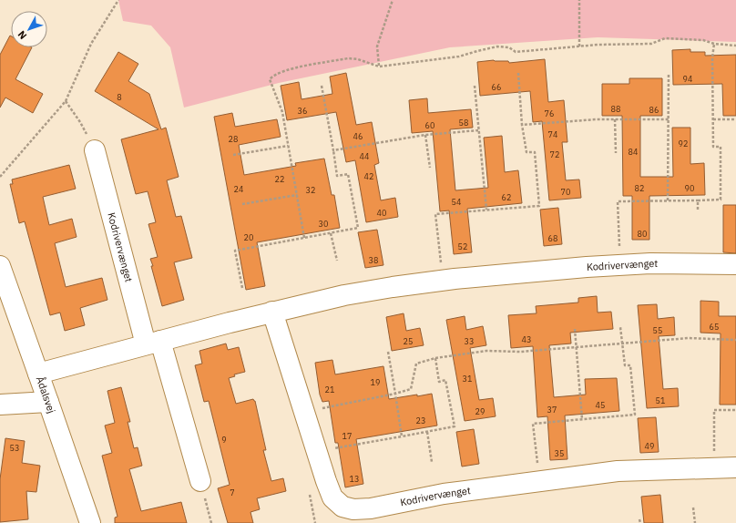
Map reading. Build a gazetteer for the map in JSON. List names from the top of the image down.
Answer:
{
  "streets": {
    "street": ["Kodrivervænget", "Ådalsvej"]
  },
  "crossings": [
    ["Kodrivervænget", "Ådalsvej"]
  ],
  "house_numbers": [
    "94",
    "66",
    "8",
    "88",
    "86",
    "36",
    "76",
    "58",
    "60",
    "74",
    "46",
    "28",
    "92",
    "84",
    "72",
    "44",
    "42",
    "22",
    "82",
    "90",
    "24",
    "32",
    "70",
    "62",
    "54",
    "40",
    "30",
    "80",
    "20",
    "68",
    "52",
    "38",
    "65",
    "55",
    "43",
    "25",
    "33",
    "31",
    "19",
    "21",
    "51",
    "45",
    "37",
    "29",
    "23",
    "17",
    "9",
    "49",
    "53",
    "35",
    "13",
    "7"
  ],
  "north": "bottom left"
}
